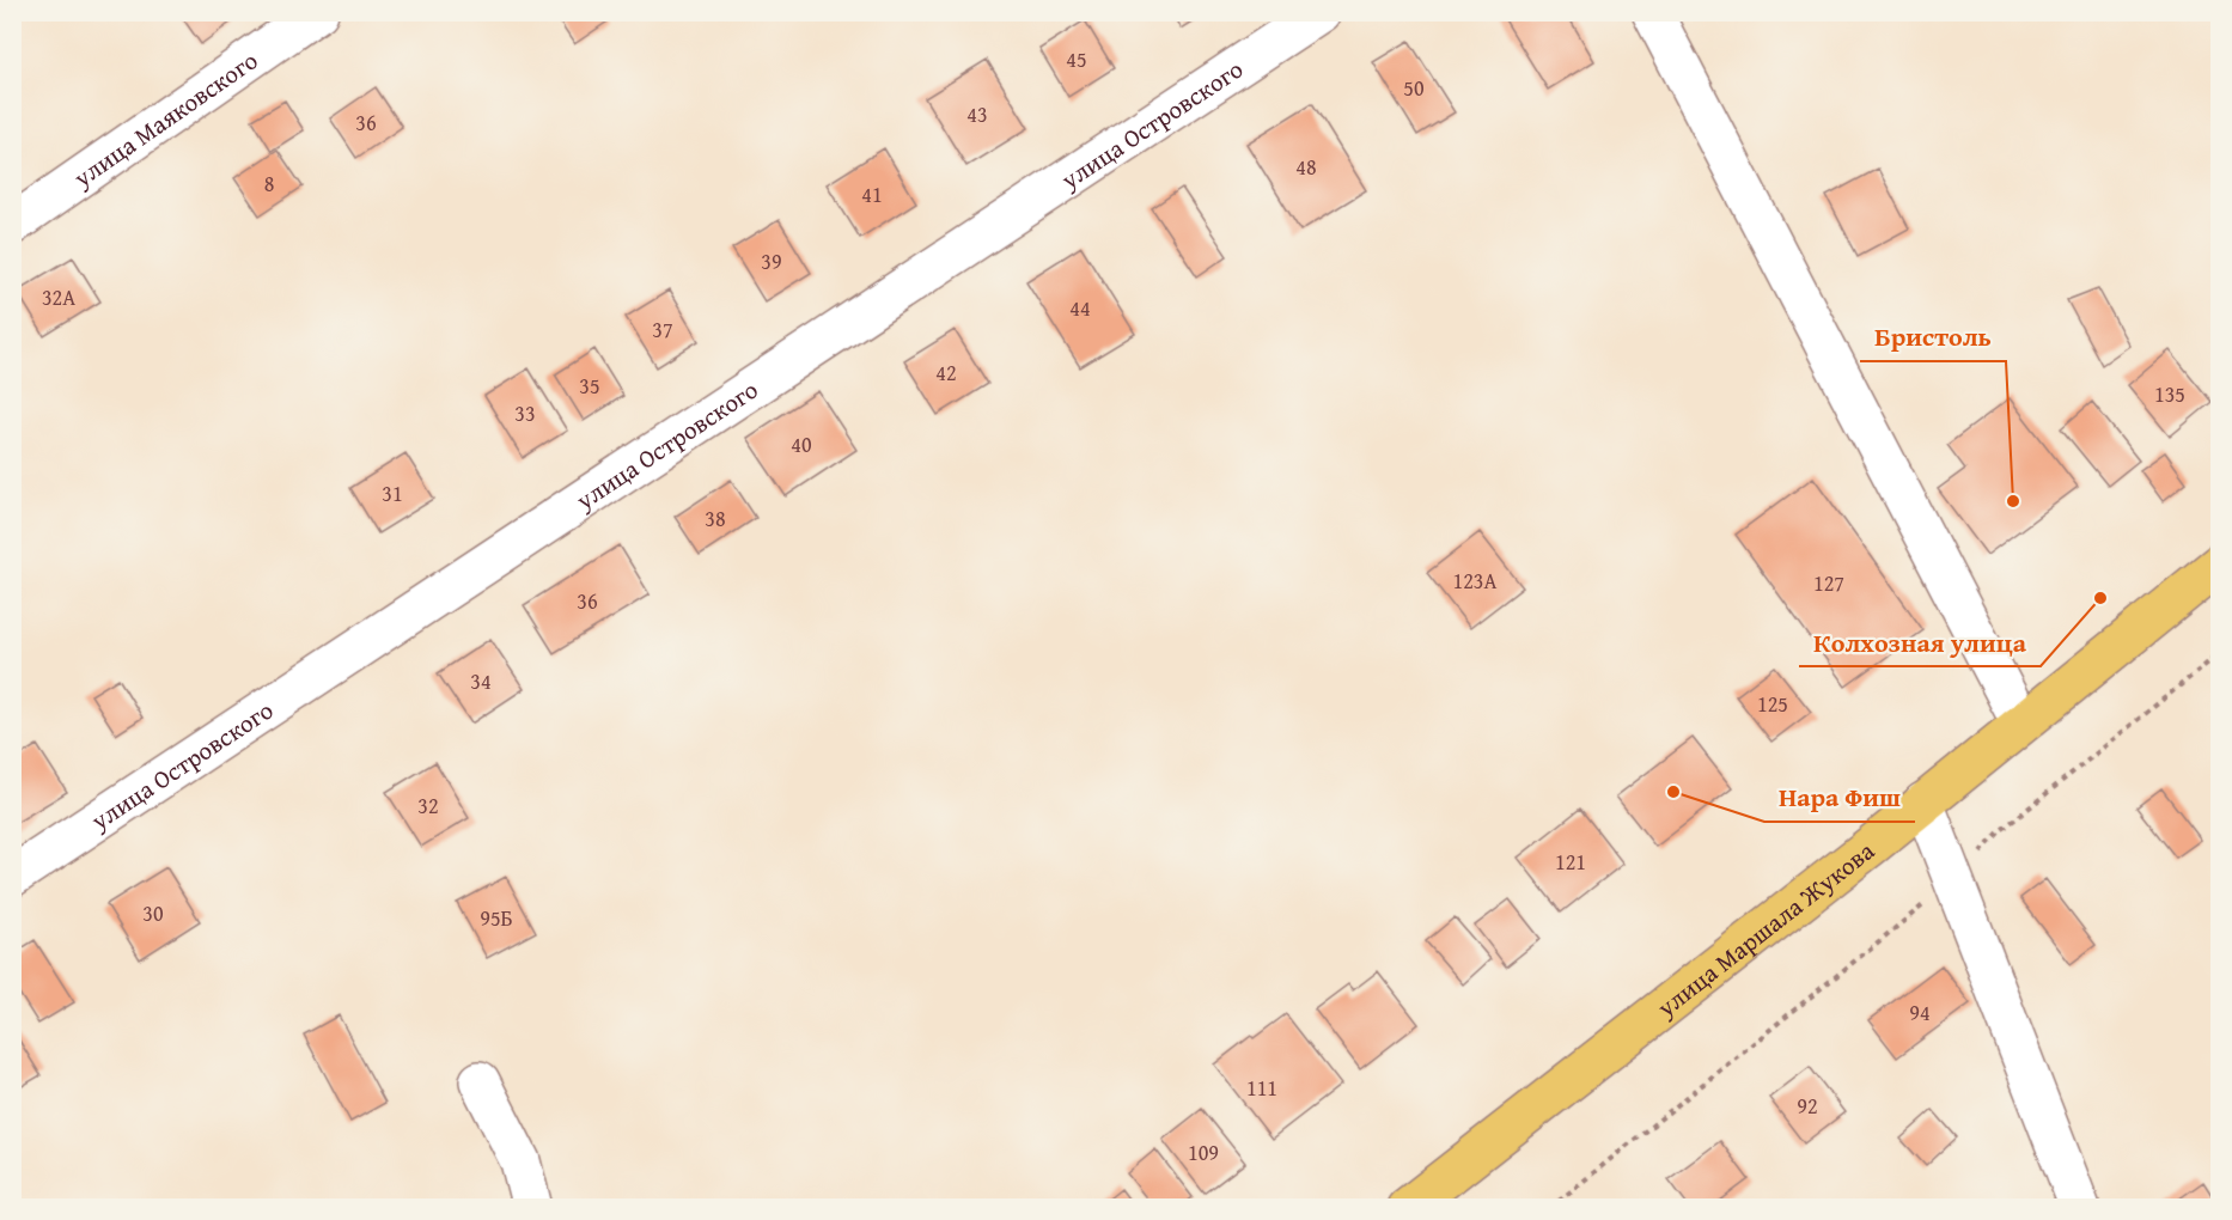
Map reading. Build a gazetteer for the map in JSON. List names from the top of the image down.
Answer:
{
  "streets": {
    "main road": ["улица Маршала Жукова"],
    "street": ["улица Маяковского", "улица Островского"]
  },
  "places": ["Бристоль", "Колхозная улица", "Нара Фиш"],
  "house_numbers": [
    "45",
    "50",
    "43",
    "36",
    "48",
    "8",
    "41",
    "39",
    "32А",
    "44",
    "37",
    "42",
    "35",
    "135",
    "33",
    "40",
    "31",
    "38",
    "123А",
    "127",
    "36",
    "34",
    "125",
    "32",
    "121",
    "30",
    "95Б",
    "94",
    "111",
    "92",
    "109"
  ]
}
